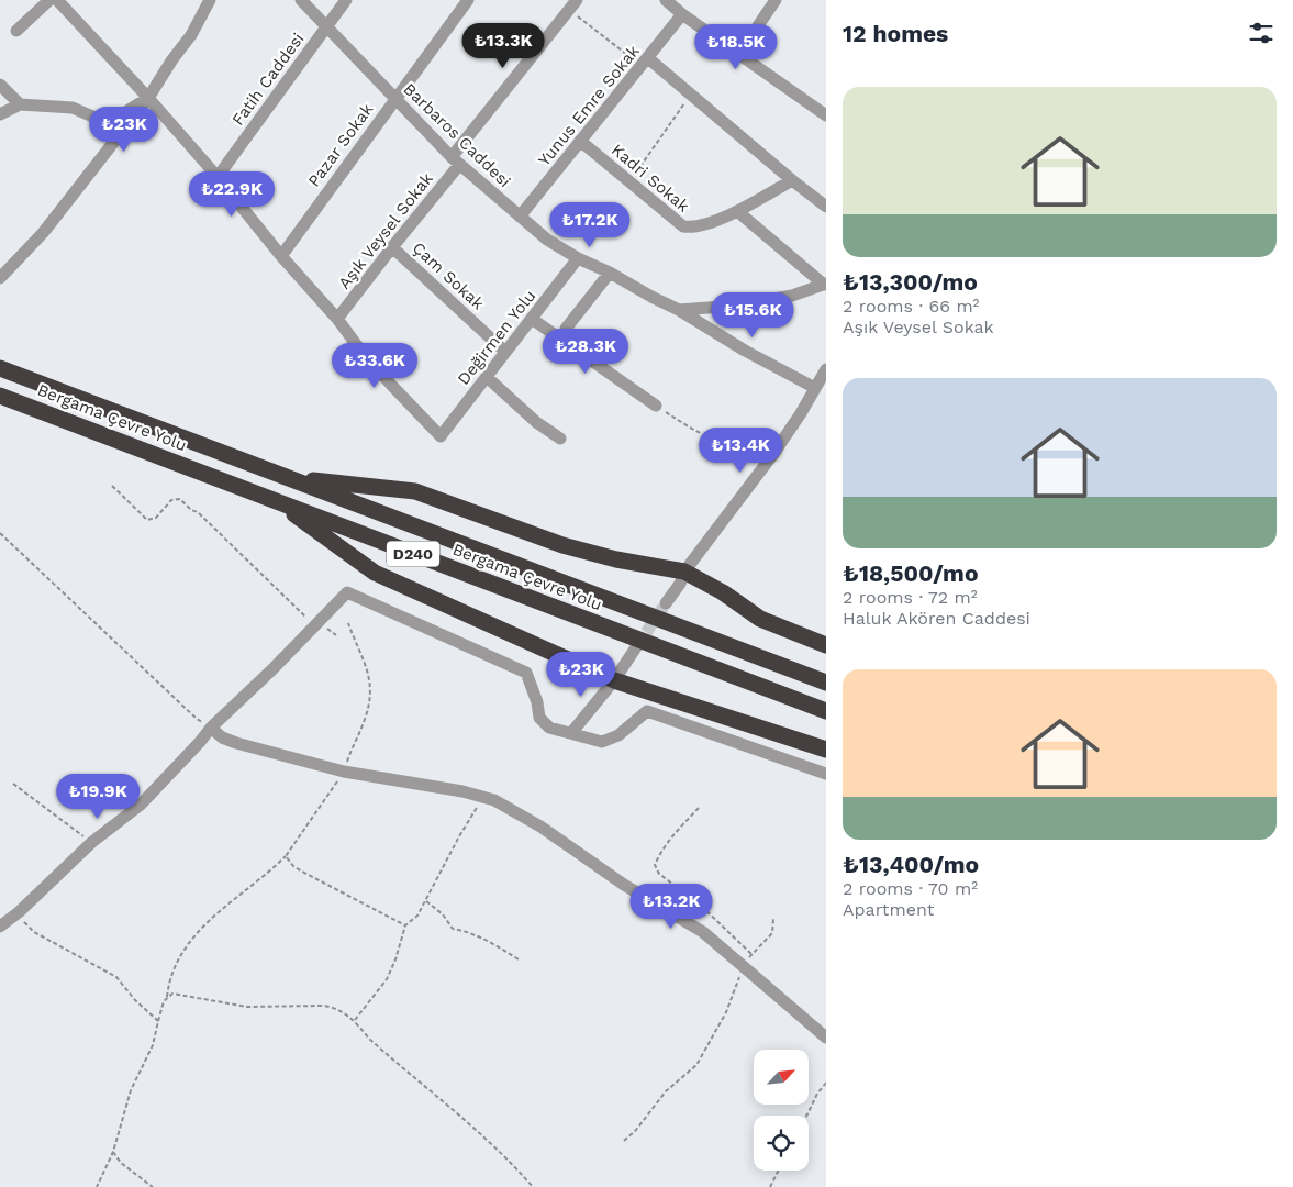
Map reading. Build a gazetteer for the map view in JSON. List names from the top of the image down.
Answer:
{
  "streets": {
    "highway": ["Bergama Çevre Yolu", "D240"],
    "street": [
      "Fatih Caddesi",
      "Yunus Emre Sokak",
      "Barbaros Caddesi",
      "Pazar Sokak",
      "Kadri Sokak",
      "Aşık Veysel Sokak",
      "Çam Sokak",
      "Değirmen Yolu"
    ]
  },
  "crossings": [
    ["Fatih Caddesi", "Barbaros Caddesi"],
    ["Yunus Emre Sokak", "Barbaros Caddesi"],
    ["Yunus Emre Sokak", "Kadri Sokak"],
    ["Barbaros Caddesi", "Pazar Sokak"],
    ["Barbaros Caddesi", "Aşık Veysel Sokak"],
    ["Barbaros Caddesi", "Değirmen Yolu"],
    ["Aşık Veysel Sokak", "Çam Sokak"],
    ["Aşık Veysel Sokak", "Değirmen Yolu"],
    ["Çam Sokak", "Değirmen Yolu"]
  ],
  "north": "top right",
  "page": {
    "heading": "12 homes",
    "price": [
      "₺13.3K",
      "₺18.5K",
      "₺23K",
      "₺22.9K",
      "₺17.2K",
      "₺15.6K",
      "₺28.3K",
      "₺33.6K",
      "₺13.4K",
      "₺23K",
      "₺19.9K",
      "₺13.2K"
    ],
    "list": [
      {
        "name": "₺13,300/mo",
        "note": "2 rooms · 66 m² · Aşık Veysel Sokak"
      },
      {
        "name": "₺18,500/mo",
        "note": "2 rooms · 72 m² · Haluk Akören Caddesi"
      },
      {
        "name": "₺13,400/mo",
        "note": "2 rooms · 70 m² · Apartment"
      }
    ]
  }
}
